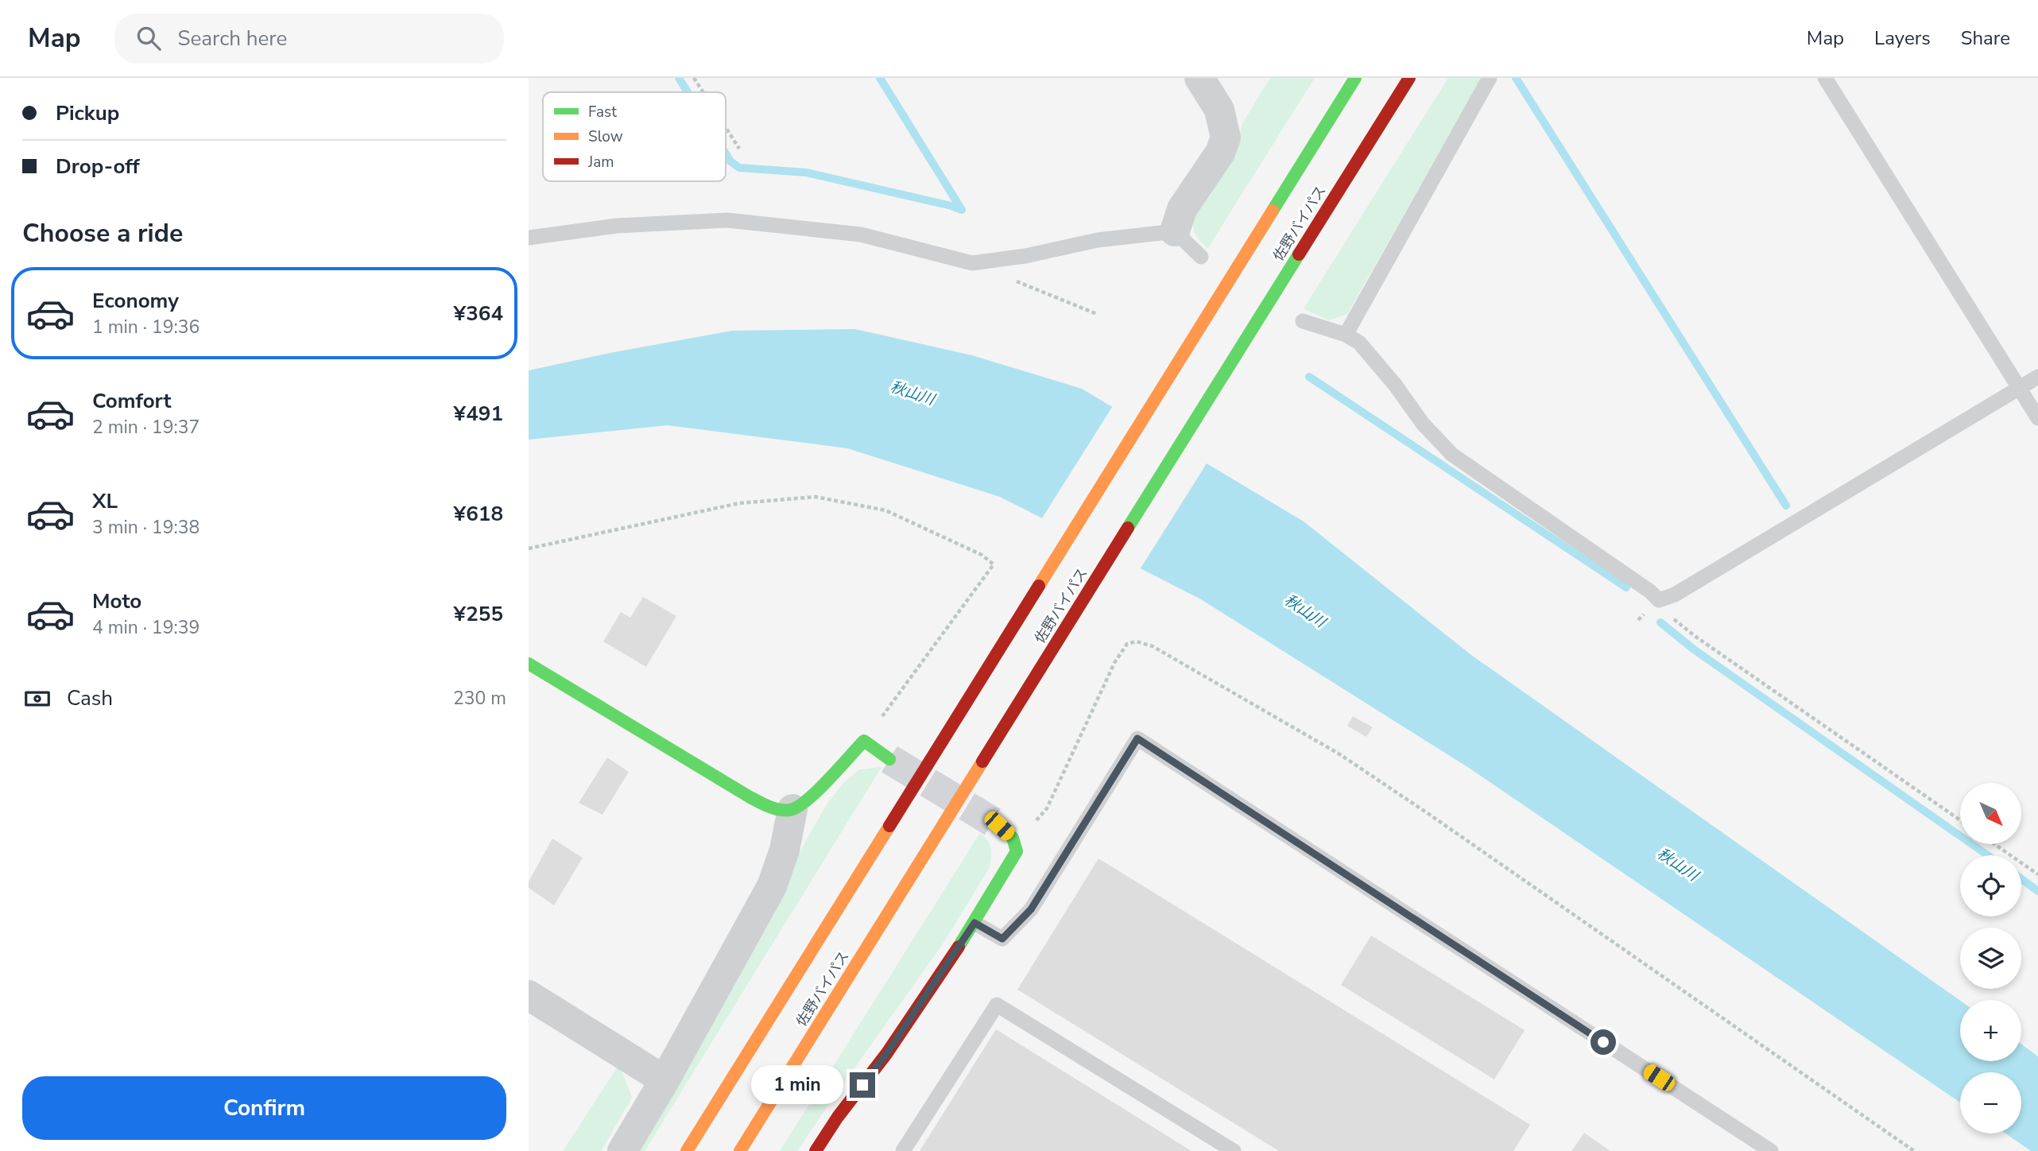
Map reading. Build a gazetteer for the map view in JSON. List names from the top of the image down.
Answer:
{
  "streets": {
    "main road": ["佐野バイパス"]
  },
  "water": ["秋山川"],
  "legend": ["Fast", "Slow", "Jam"],
  "north": "bottom right",
  "page": {
    "header": "Map",
    "search": "Search here",
    "nav": ["Map", "Layers", "Share"],
    "banner": ["Pickup", "Drop-off"],
    "heading": "Choose a ride",
    "list": [
      {
        "name": "Economy",
        "note": "1 min · 19:36",
        "value": "¥364"
      },
      {
        "name": "Comfort",
        "note": "2 min · 19:37",
        "value": "¥491"
      },
      {
        "name": "XL",
        "note": "3 min · 19:38",
        "value": "¥618"
      },
      {
        "name": "Moto",
        "note": "4 min · 19:39",
        "value": "¥255"
      }
    ],
    "pay": ["Cash", "230 m"],
    "map_buttons": ["+", "−"],
    "buttons": "Confirm",
    "bubble": "1 min"
  }
}
